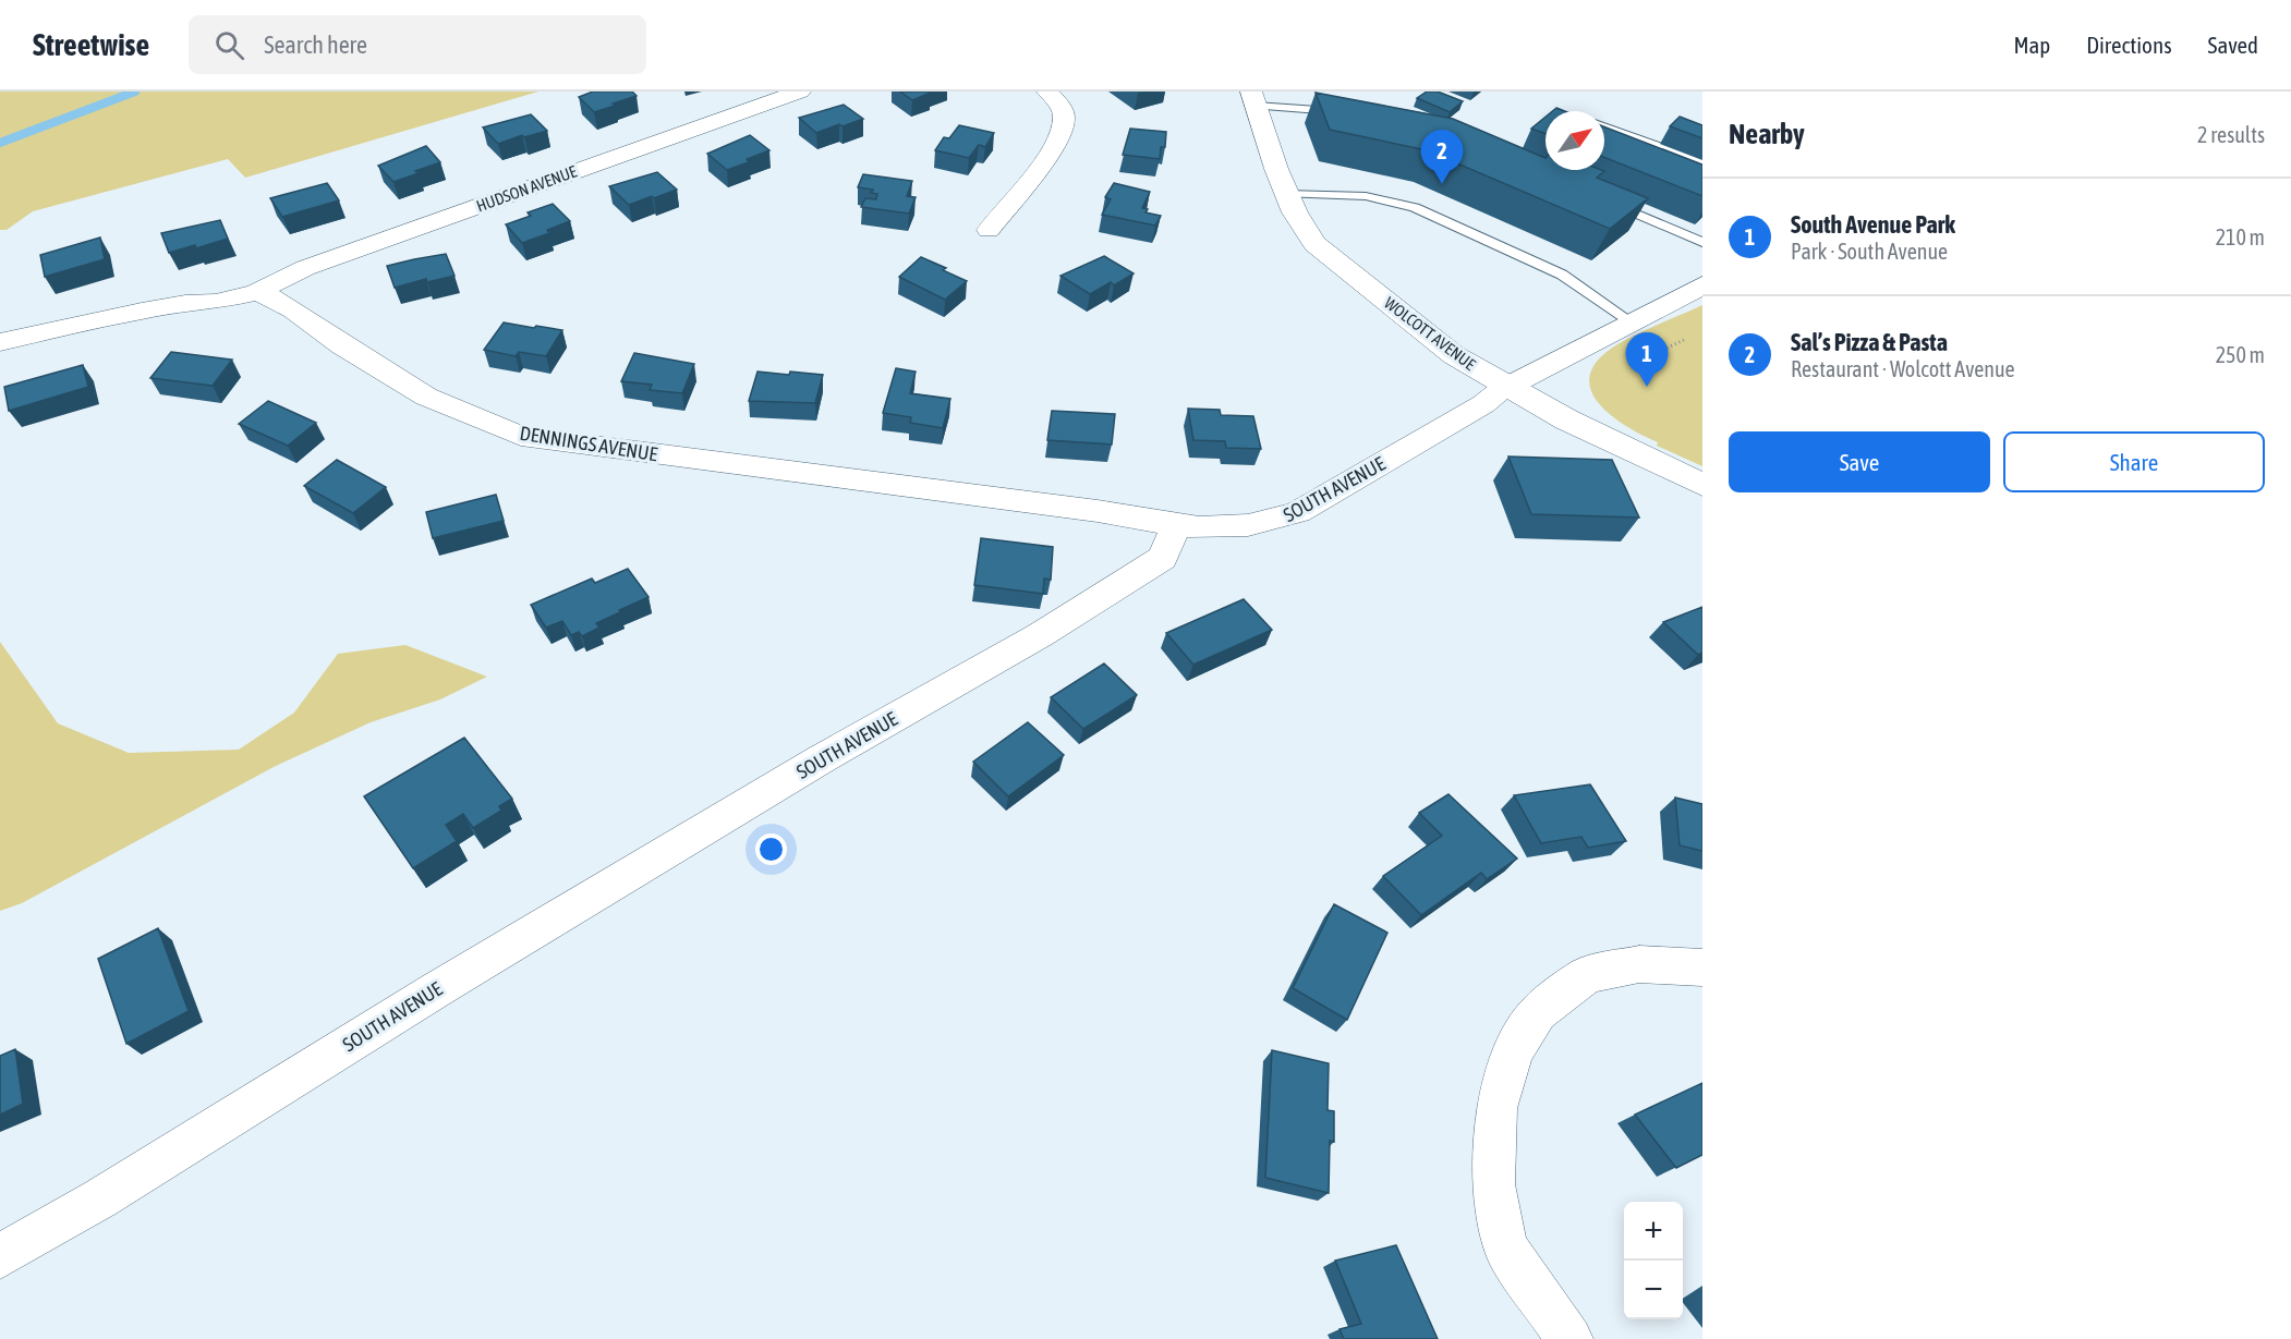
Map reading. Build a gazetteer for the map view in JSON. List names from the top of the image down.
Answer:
{
  "streets": {
    "main road": ["WOLCOTT AVENUE", "SOUTH AVENUE"],
    "street": ["HUDSON AVENUE", "DENNINGS AVENUE"]
  },
  "crossings": [
    ["HUDSON AVENUE", "DENNINGS AVENUE"],
    ["WOLCOTT AVENUE", "SOUTH AVENUE"],
    ["DENNINGS AVENUE", "SOUTH AVENUE"]
  ],
  "north": "top right",
  "page": {
    "header": "Streetwise",
    "search": "Search here",
    "nav": ["Map", "Directions", "Saved"],
    "heading": ["Nearby", "2 results"],
    "pins": ["2", "1"],
    "list": [
      {
        "mark": "1",
        "name": "South Avenue Park",
        "note": "Park · South Avenue",
        "value": "210 m"
      },
      {
        "mark": "2",
        "name": "Sal’s Pizza & Pasta",
        "note": "Restaurant · Wolcott Avenue",
        "value": "250 m"
      }
    ],
    "buttons": ["Save", "Share"],
    "map_buttons": ["+", "−"]
  }
}
